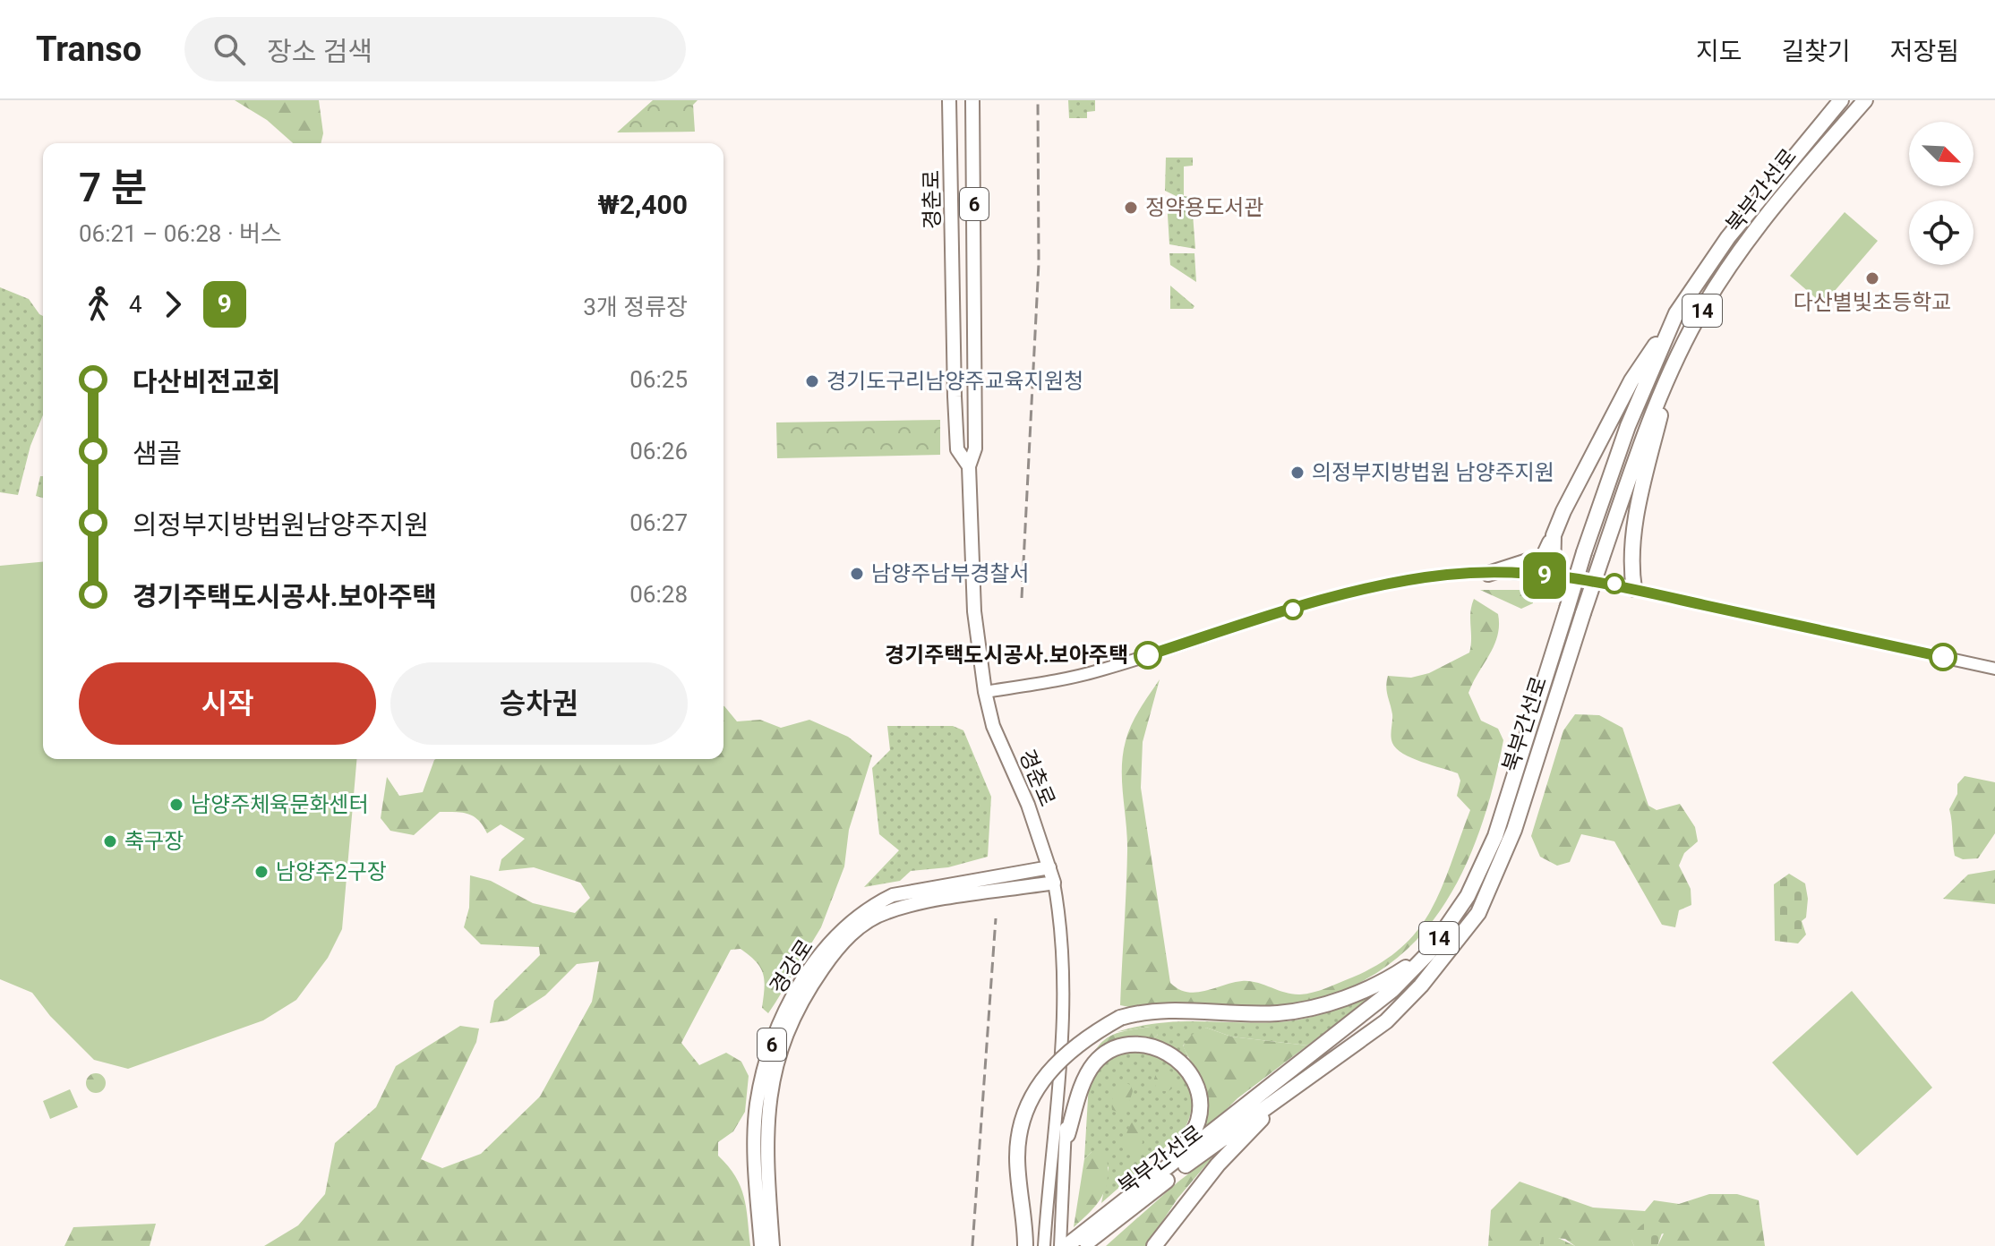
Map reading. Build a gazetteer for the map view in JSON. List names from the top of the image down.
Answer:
{
  "streets": {
    "highway": ["북부간선로", "14"],
    "main road": ["경춘로", "6", "경강로"]
  },
  "crossings": [
    ["경춘로", "경강로"]
  ],
  "places": [
    "정약용도서관",
    "다산별빛초등학교",
    "경기도구리남양주교육지원청",
    "의정부지방법원 남양주지원",
    "남양주남부경찰서",
    "경기주택도시공사.보아주택",
    "남양주체육문화센터",
    "축구장",
    "남양주2구장"
  ],
  "lines": ["bus line 9"],
  "north": "bottom right",
  "page": {
    "header": "Transo",
    "search": "장소 검색",
    "nav": ["지도", "길찾기", "저장됨"],
    "on_map": "9",
    "heading": ["7 분", "06:21 – 06:28 · 버스", "₩2,400"],
    "legs": ["4", "9", "3개 정류장"],
    "list": [
      {
        "name": "다산비전교회",
        "value": "06:25"
      },
      {
        "name": "샘골",
        "value": "06:26"
      },
      {
        "name": "의정부지방법원남양주지원",
        "value": "06:27"
      },
      {
        "name": "경기주택도시공사.보아주택",
        "value": "06:28"
      }
    ],
    "buttons": ["시작", "승차권"]
  }
}
